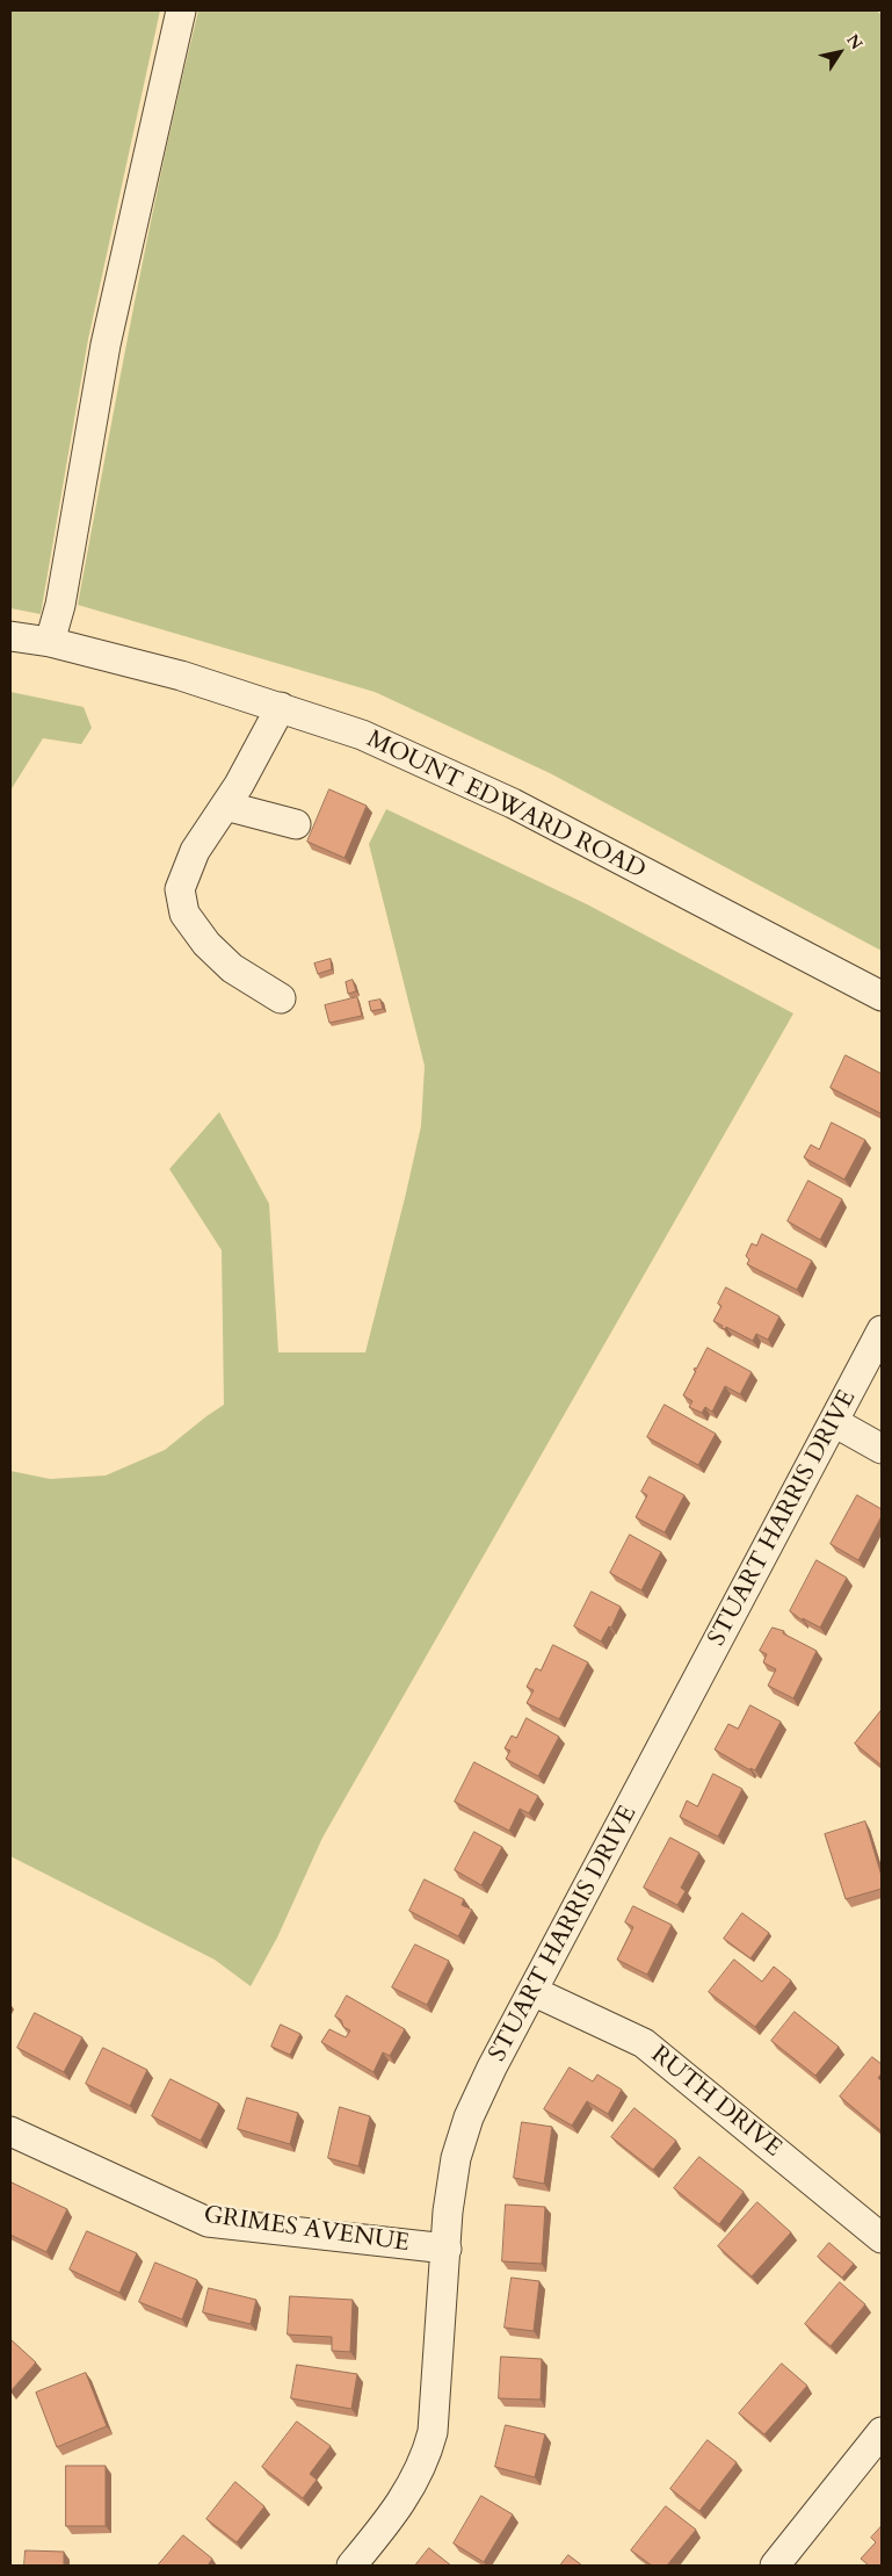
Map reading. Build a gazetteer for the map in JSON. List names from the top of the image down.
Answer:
{
  "streets": {
    "street": [
      "MOUNT EDWARD ROAD",
      "STUART HARRIS DRIVE",
      "RUTH DRIVE",
      "GRIMES AVENUE"
    ]
  },
  "crossings": [
    ["STUART HARRIS DRIVE", "RUTH DRIVE"],
    ["STUART HARRIS DRIVE", "GRIMES AVENUE"]
  ],
  "north": "top right"
}
